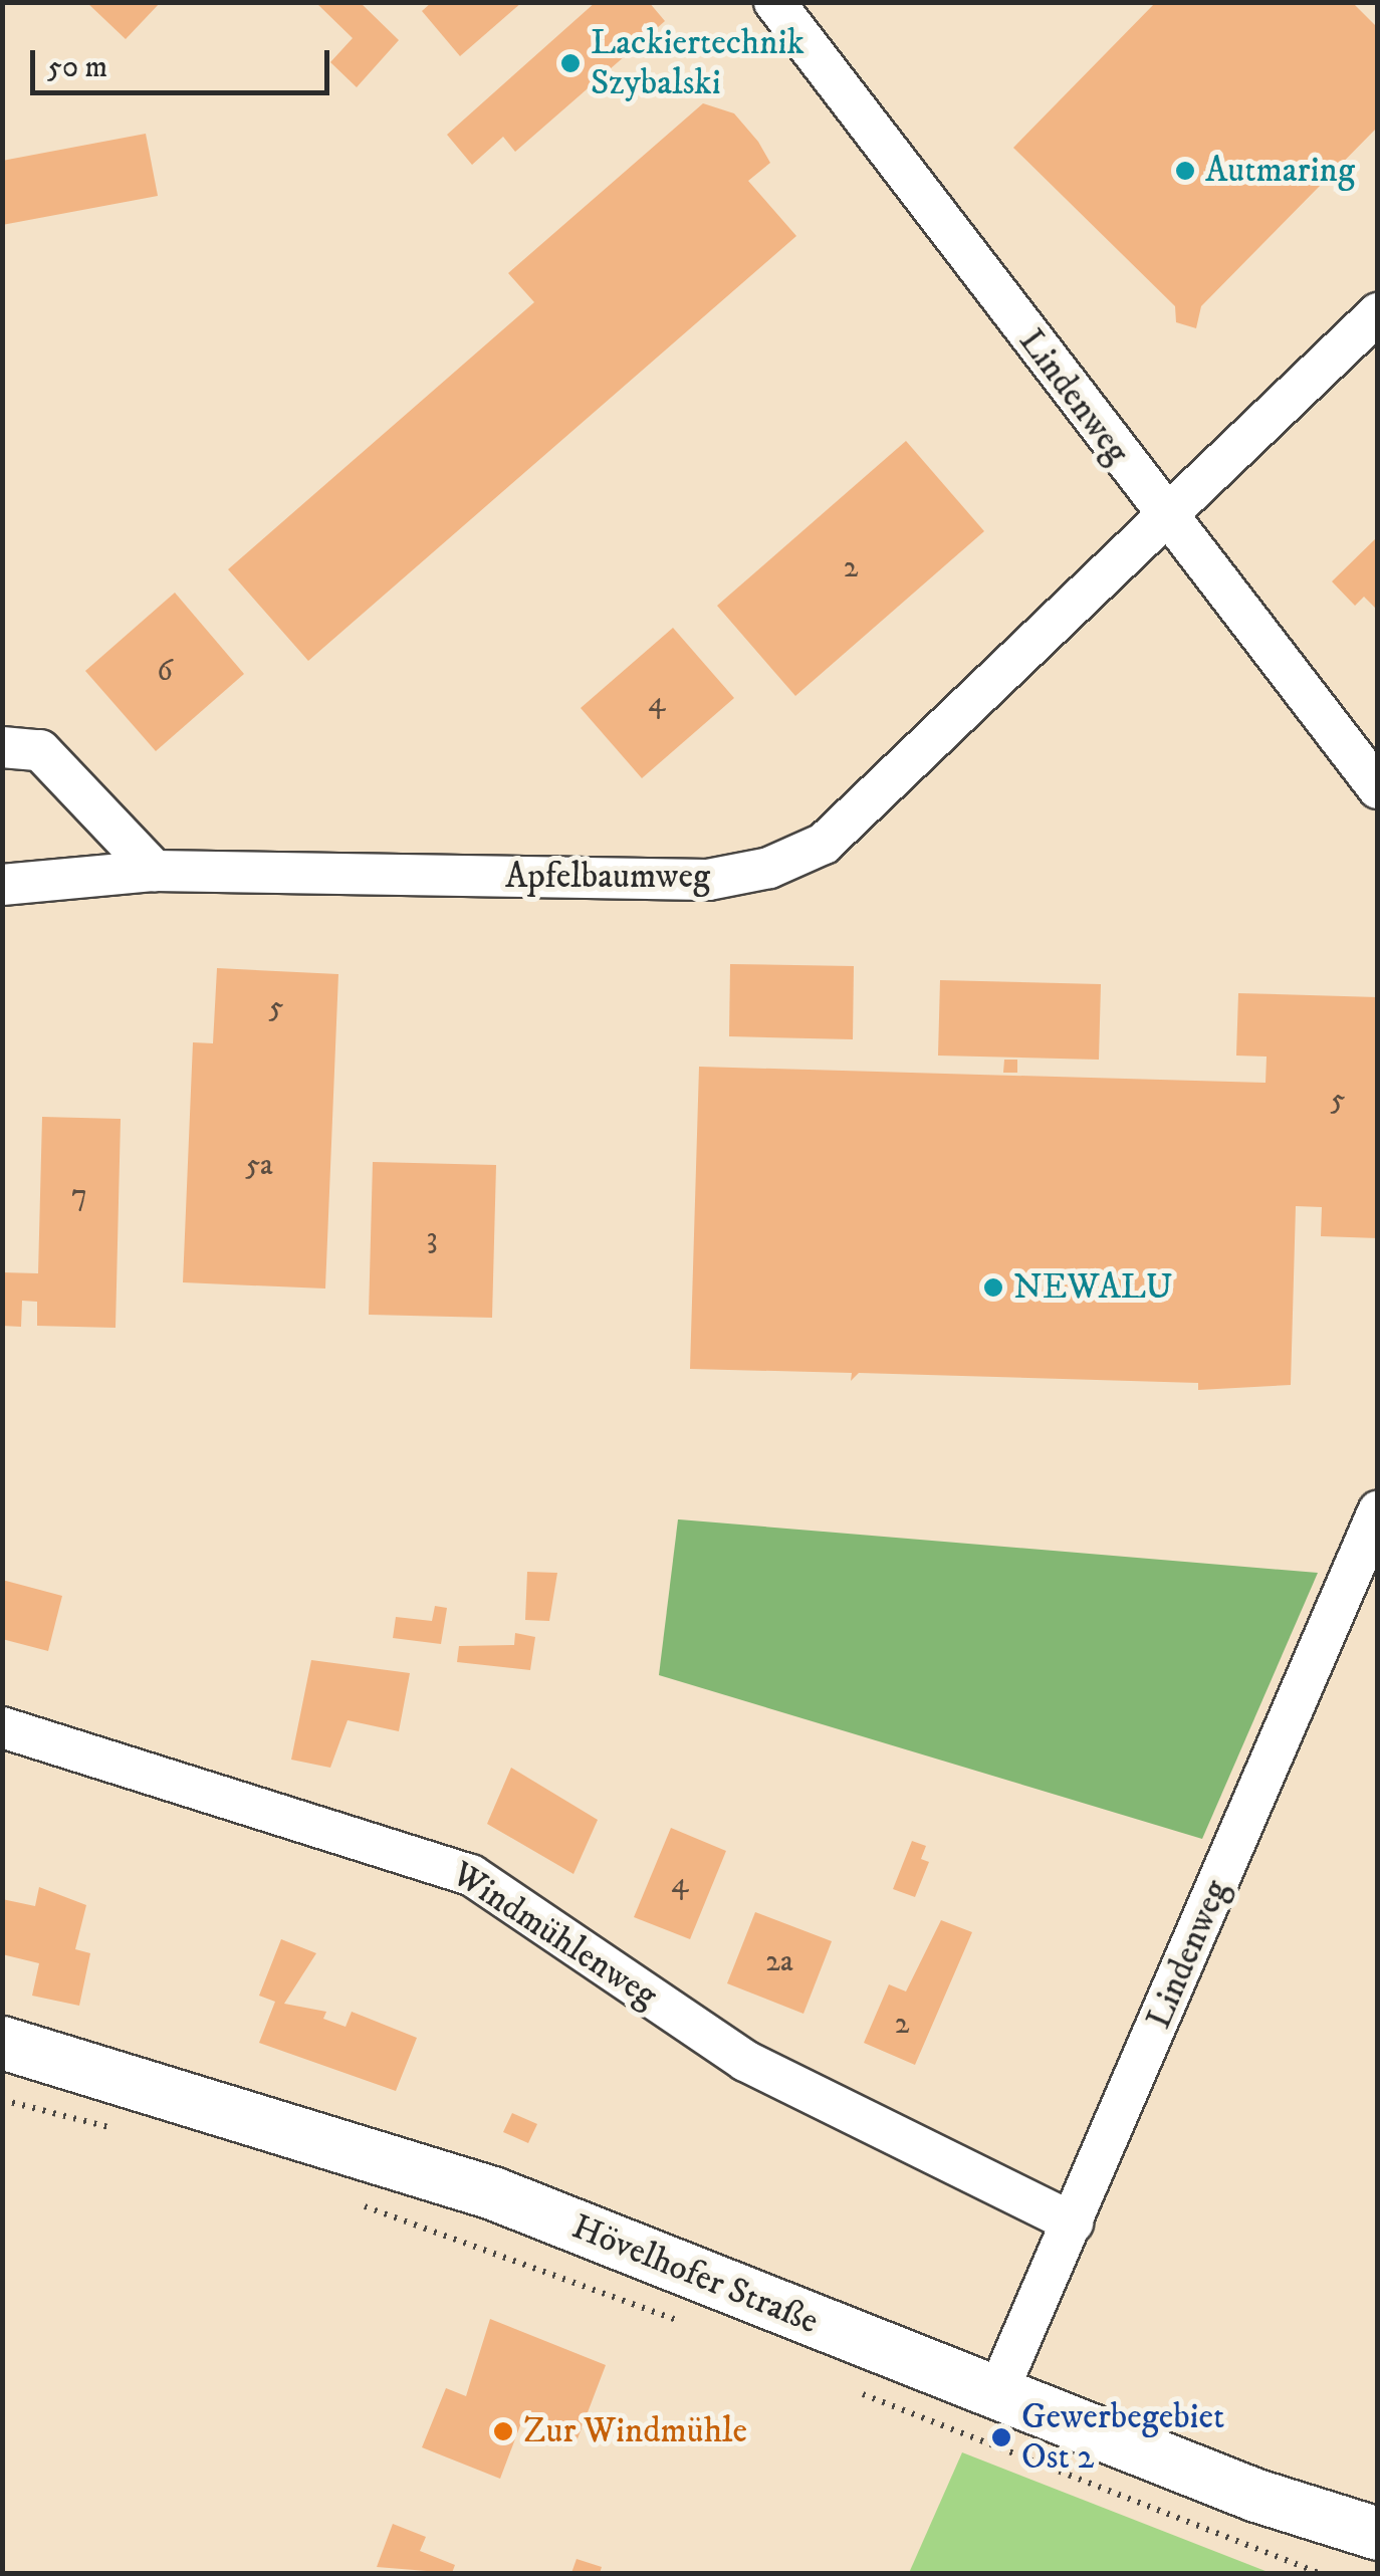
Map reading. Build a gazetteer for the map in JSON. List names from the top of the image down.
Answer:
{
  "streets": {
    "main road": ["Hövelhofer Straße"],
    "street": ["Lindenweg", "Apfelbaumweg", "Windmühlenweg"]
  },
  "crossings": [
    ["Lindenweg", "Apfelbaumweg"],
    ["Lindenweg", "Windmühlenweg"],
    ["Lindenweg", "Hövelhofer Straße"]
  ],
  "places": [
    "Lackiertechnik Szybalski",
    "Autmaring",
    "NEWALU",
    "Zur Windmühle",
    "Gewerbegebiet Ost 2"
  ],
  "house_numbers": [
    "2",
    "6",
    "4",
    "5",
    "5",
    "5a",
    "7",
    "3",
    "4",
    "2a",
    "2"
  ],
  "scale_bar": "50 m"
}
